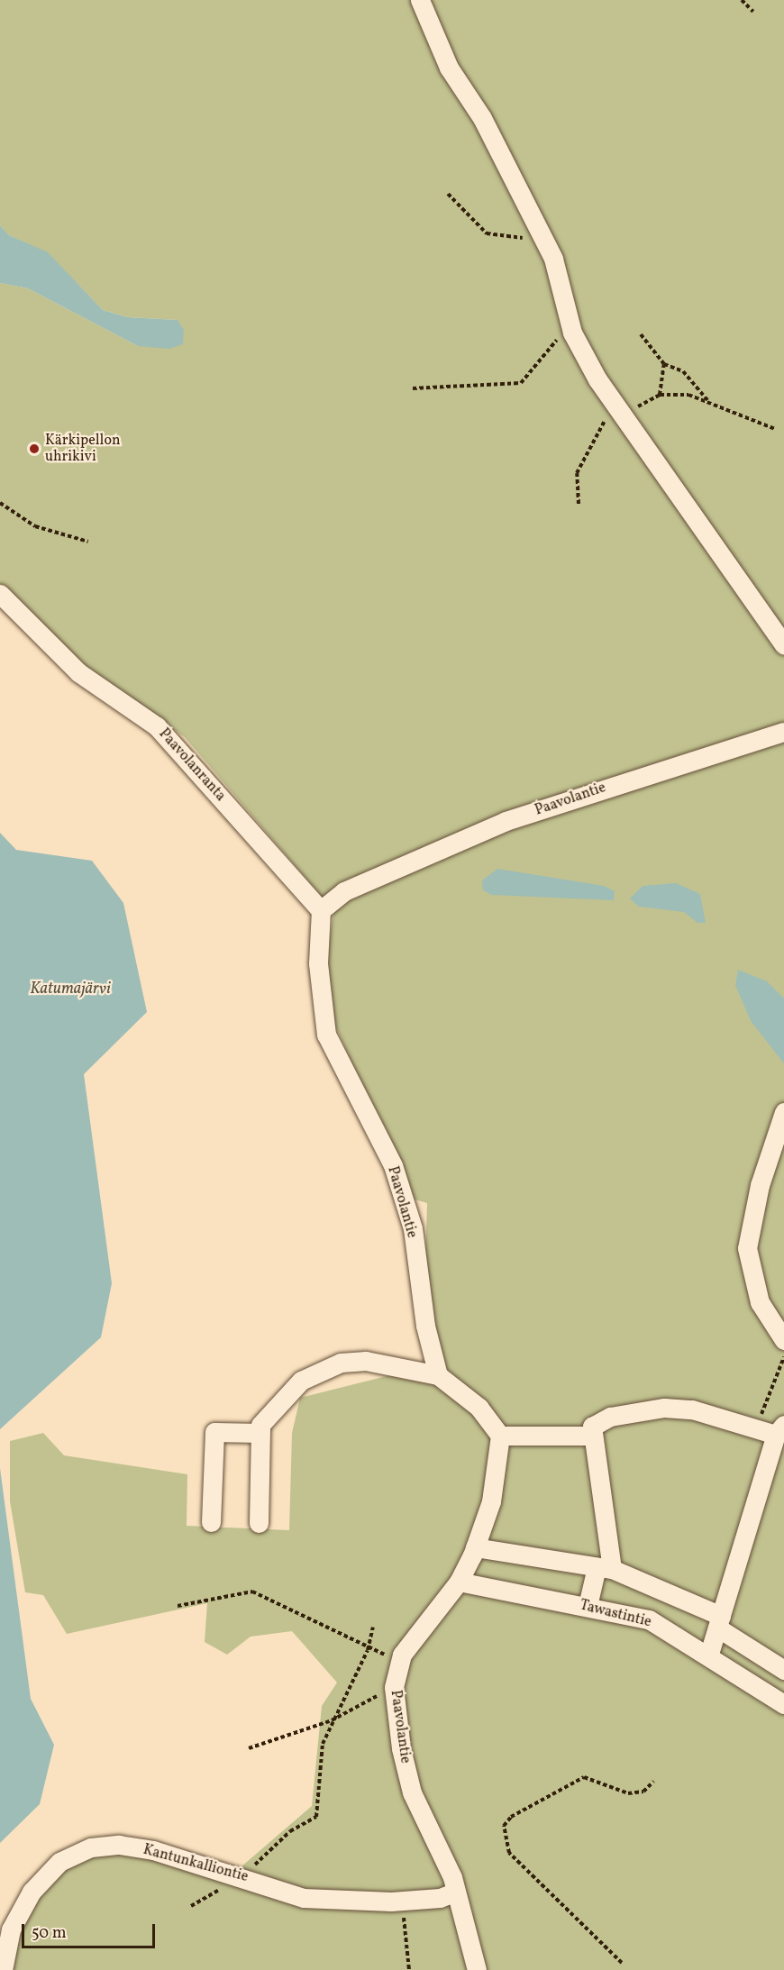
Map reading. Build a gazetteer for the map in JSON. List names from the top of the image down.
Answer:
{
  "streets": {
    "street": [
      "Paavolanranta",
      "Paavolantie",
      "Tawastintie",
      "Kantunkalliontie"
    ]
  },
  "crossings": [
    ["Paavolanranta", "Paavolantie"],
    ["Paavolantie", "Tawastintie"],
    ["Paavolantie", "Kantunkalliontie"]
  ],
  "water": ["Katumajärvi"],
  "places": ["Kärkipellon uhrikivi"],
  "scale_bar": "50 m"
}
